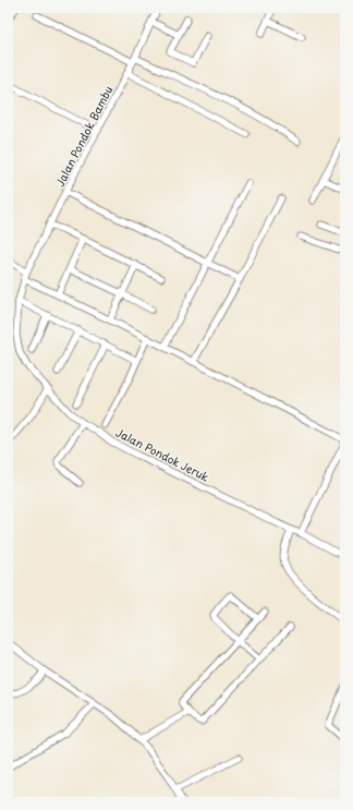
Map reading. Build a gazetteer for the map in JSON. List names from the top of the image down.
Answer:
{
  "streets": {
    "street": ["Jalan Pondok Bambu", "Jalan Pondok Jeruk"]
  },
  "crossings": [
    ["Jalan Pondok Bambu", "Jalan Pondok Jeruk"]
  ]
}
